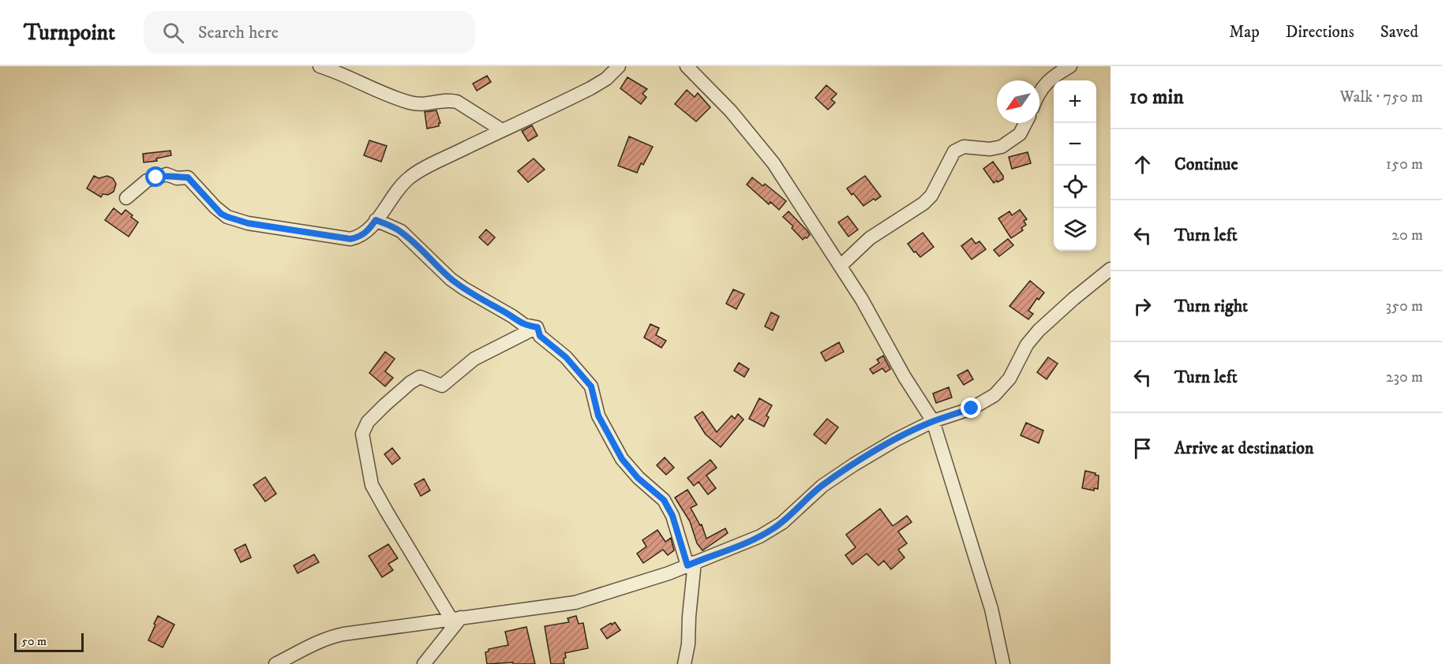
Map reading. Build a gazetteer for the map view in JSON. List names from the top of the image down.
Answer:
{
  "scale_bar": "50 m",
  "north": "bottom left",
  "page": {
    "header": "Turnpoint",
    "search": "Search here",
    "nav": ["Map", "Directions", "Saved"],
    "heading": ["10 min", "Walk · 750 m"],
    "map_buttons": ["+", "−"],
    "list": [
      ["Continue", "150 m"],
      ["Turn left", "20 m"],
      ["Turn right", "350 m"],
      ["Turn left", "230 m"],
      "Arrive at destination"
    ],
    "scale": "50 m"
  }
}
